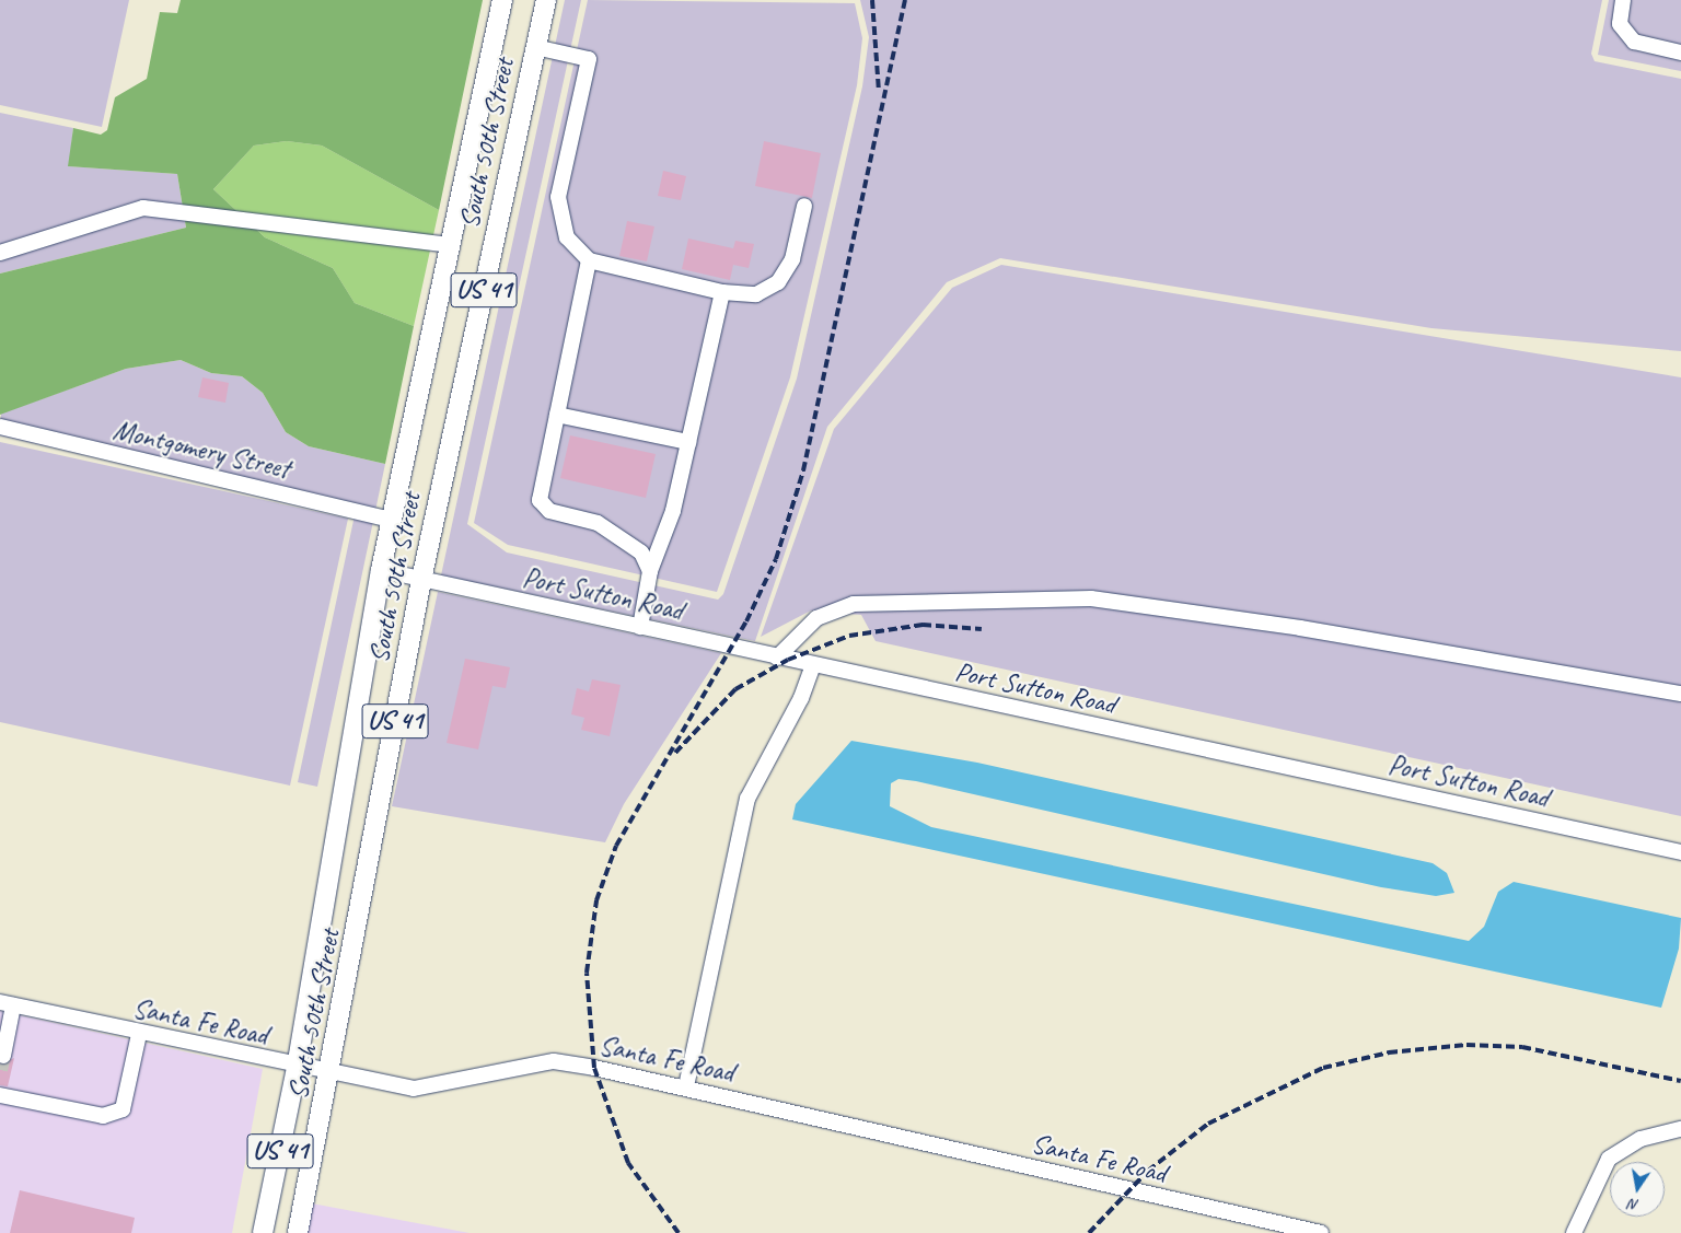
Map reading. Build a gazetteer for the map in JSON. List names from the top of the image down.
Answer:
{
  "streets": {
    "main road": ["South 50th Street", "US 41"],
    "street": ["Montgomery Street", "Port Sutton Road", "Santa Fe Road"]
  },
  "crossings": [
    ["South 50th Street", "Montgomery Street"],
    ["South 50th Street", "Port Sutton Road"],
    ["South 50th Street", "Santa Fe Road"]
  ],
  "north": "bottom"
}
